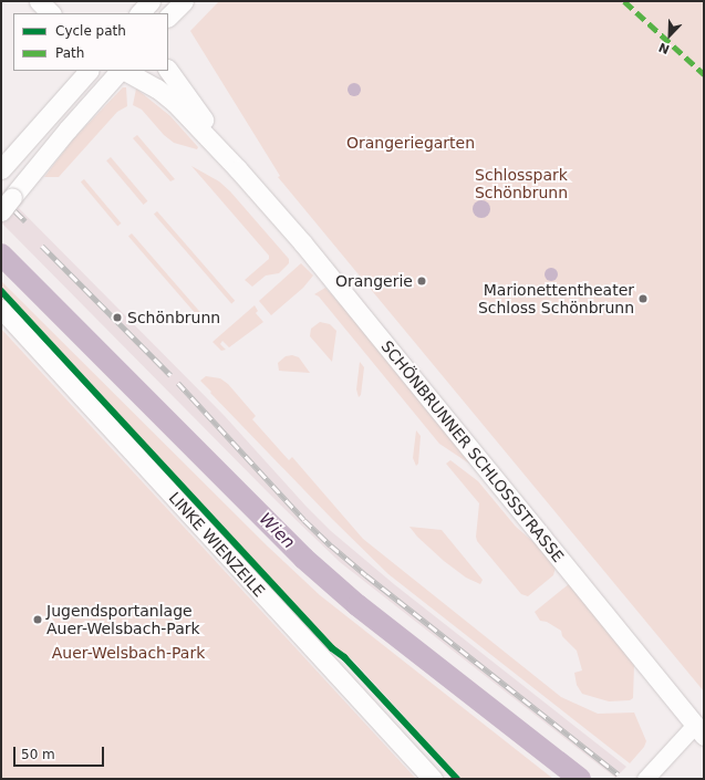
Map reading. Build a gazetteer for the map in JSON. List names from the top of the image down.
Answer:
{
  "streets": {
    "main road": ["SCHÖNBRUNNER SCHLOSSSTRASSE", "LINKE WIENZEILE"]
  },
  "water": ["Wien"],
  "parks": ["Orangeriegarten", "Schlosspark Schönbrunn", "Auer-Welsbach-Park"],
  "places": [
    "Orangerie",
    "Marionettentheater Schloss Schönbrunn",
    "Schönbrunn",
    "Jugendsportanlage Auer-Welsbach-Park"
  ],
  "legend": ["Cycle path", "Path"],
  "scale_bar": "50 m",
  "north": "bottom left"
}
